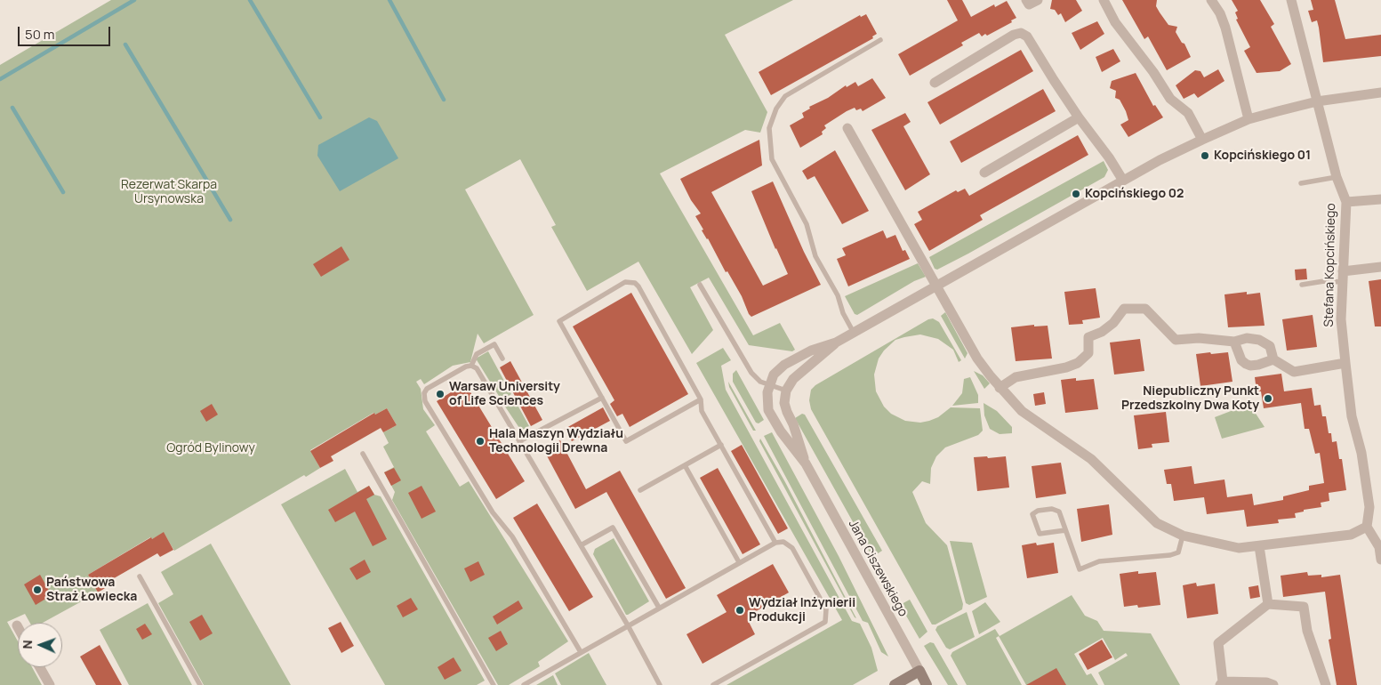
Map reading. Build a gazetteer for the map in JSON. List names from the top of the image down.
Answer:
{
  "streets": {
    "street": ["Stefana Kopcińskiego", "Jana Ciszewskiego"]
  },
  "parks": ["Rezerwat Skarpa Ursynowska", "Ogród Bylinowy"],
  "places": [
    "Kopcińskiego 01",
    "Kopcińskiego 02",
    "Warsaw University of Life Sciences",
    "Niepubliczny Punkt Przedszkolny Dwa Koty",
    "Hala Maszyn Wydziału Technologii Drewna",
    "Państwowa Straż Łowiecka",
    "Wydział Inżynierii Produkcji"
  ],
  "scale_bar": "50 m",
  "north": "left"
}
